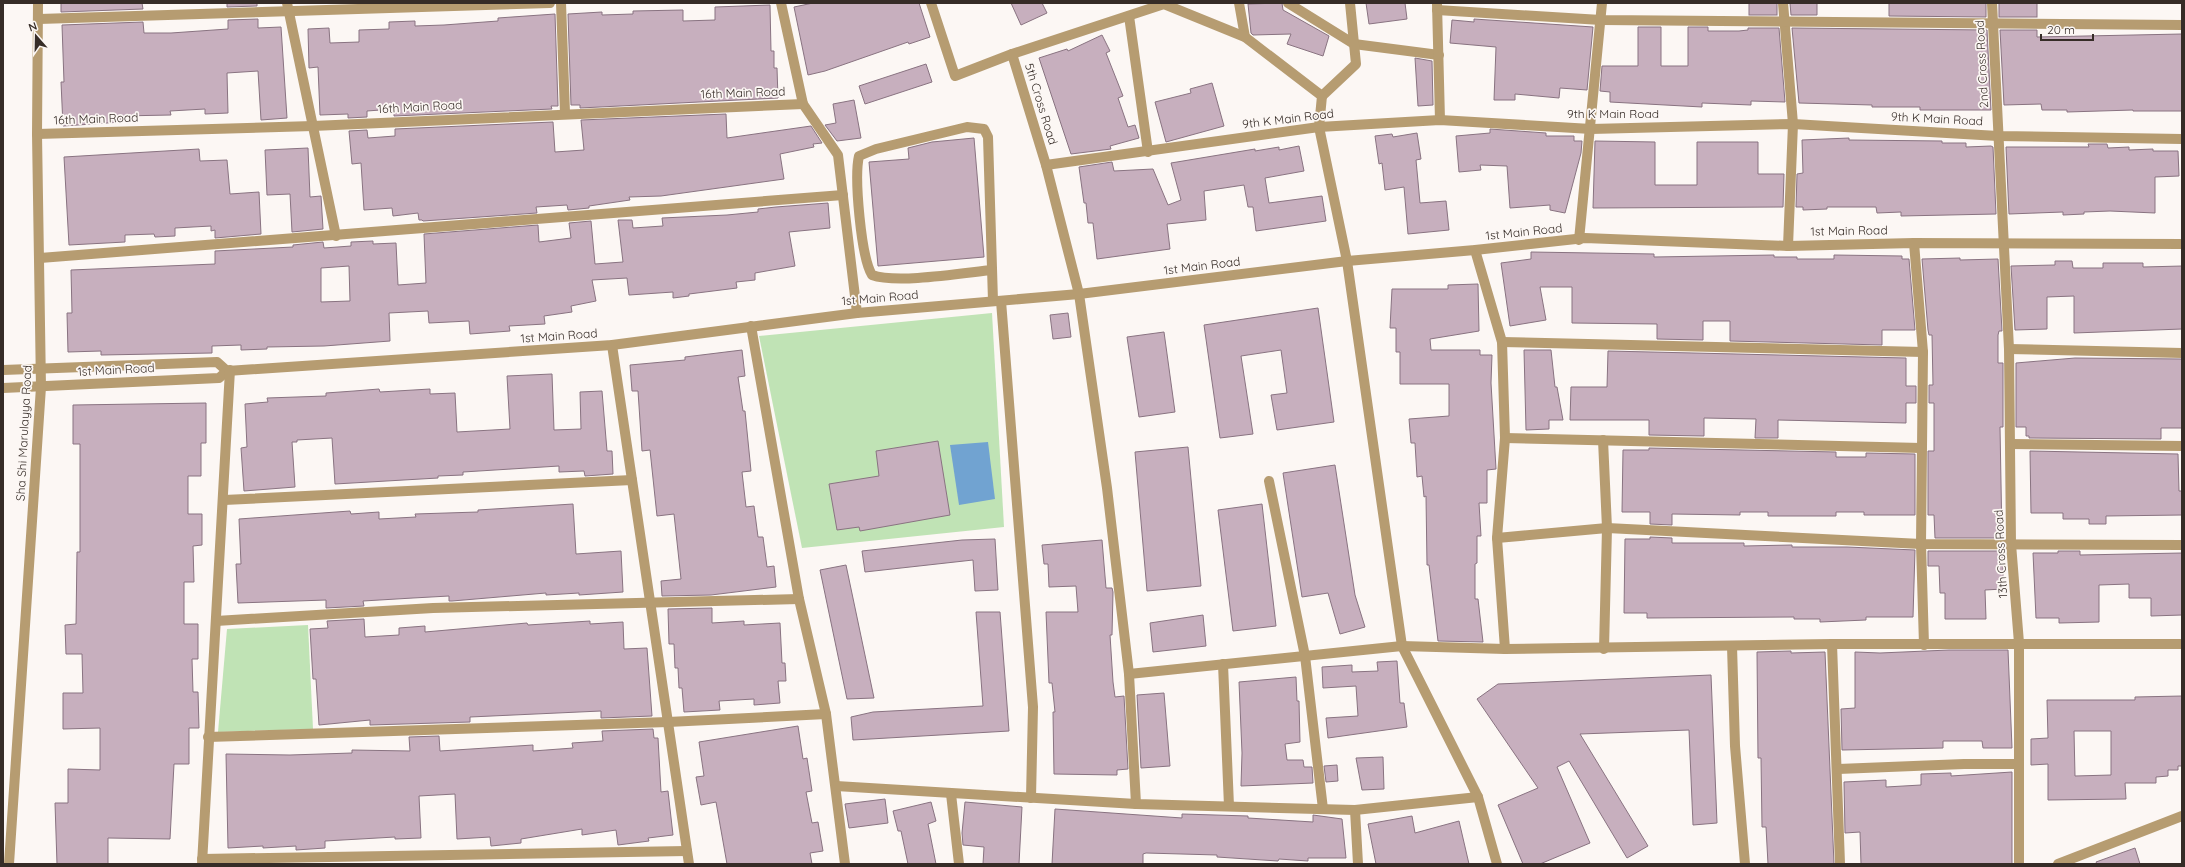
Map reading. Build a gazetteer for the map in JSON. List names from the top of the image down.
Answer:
{
  "streets": {
    "street": [
      "2nd Cross Road",
      "16th Main Road",
      "5th Cross Road",
      "9th K Main Road",
      "1st Main Road",
      "Sha Shi Marulayya Road",
      "13th Cross Road"
    ]
  },
  "crossings": [
    ["2nd Cross Road", "9th K Main Road"],
    ["2nd Cross Road", "1st Main Road"],
    ["2nd Cross Road", "13th Cross Road"],
    ["16th Main Road", "Sha Shi Marulayya Road"],
    ["5th Cross Road", "9th K Main Road"],
    ["5th Cross Road", "1st Main Road"],
    ["1st Main Road", "Sha Shi Marulayya Road"],
    ["1st Main Road", "13th Cross Road"]
  ],
  "scale_bar": "20 m",
  "north": "top"
}
